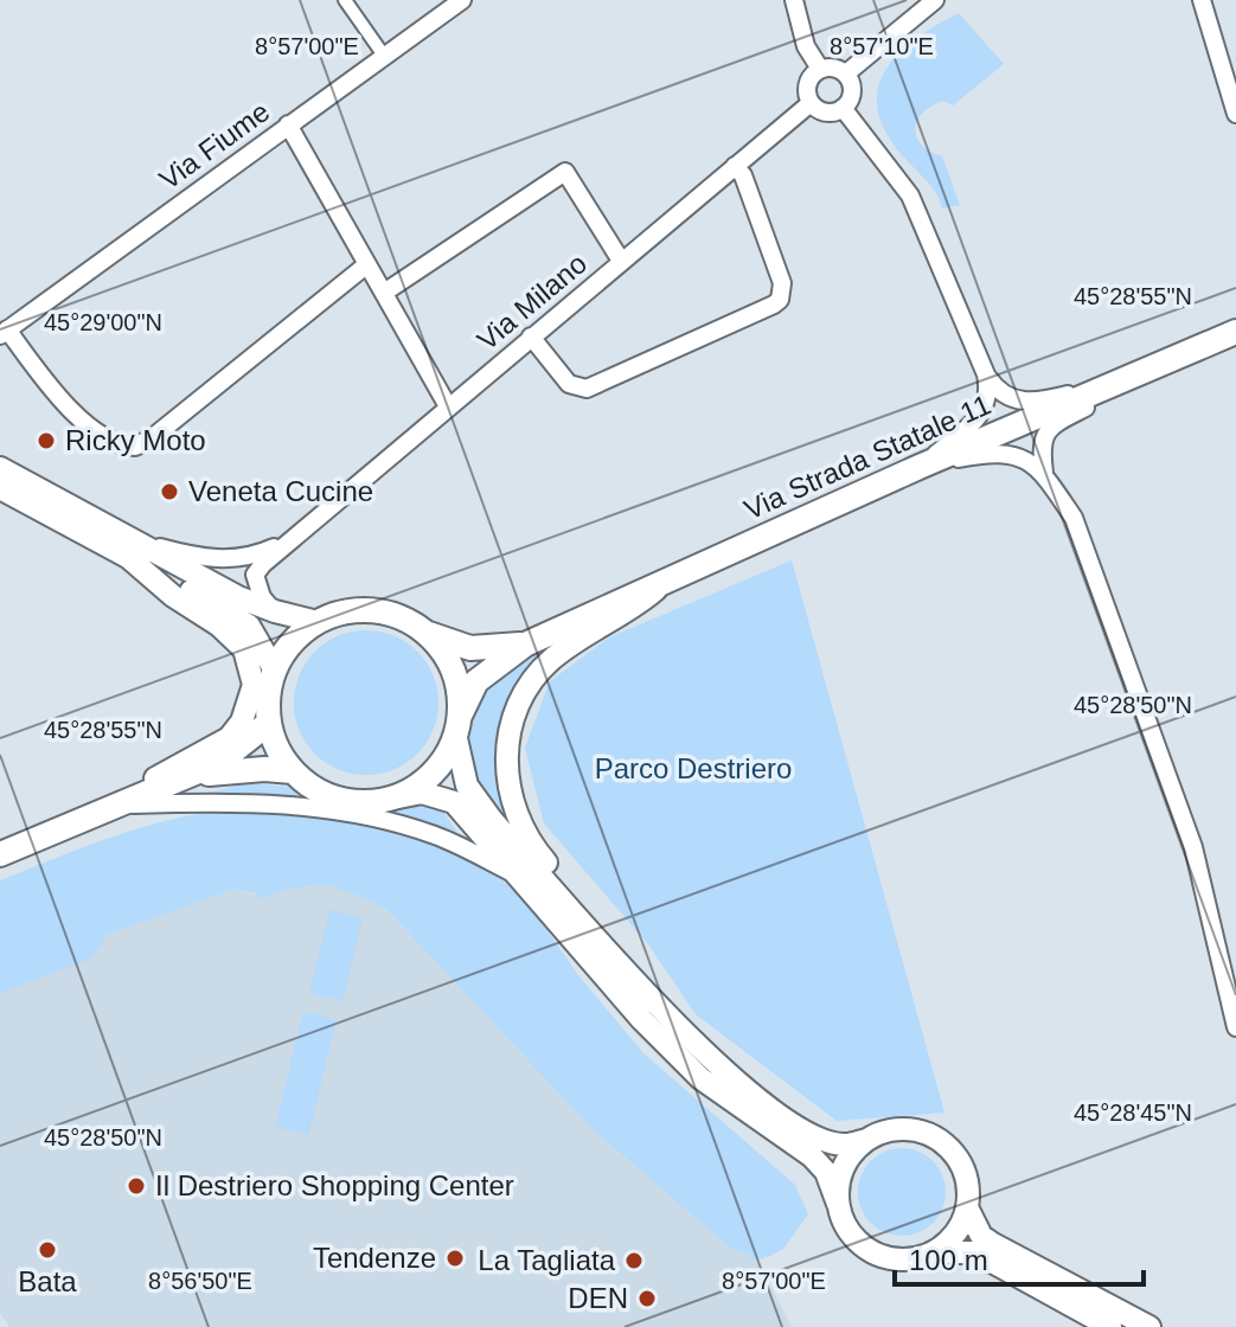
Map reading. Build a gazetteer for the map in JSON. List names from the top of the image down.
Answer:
{
  "streets": {
    "main road": ["Via Strada Statale 11"],
    "street": ["Via Fiume", "Via Milano"]
  },
  "parks": ["Parco Destriero"],
  "places": [
    "Ricky Moto",
    "Veneta Cucine",
    "Il Destriero Shopping Center",
    "Bata",
    "Tendenze",
    "La Tagliata",
    "DEN"
  ],
  "scale_bar": "100 m",
  "coordinates": [
    "8°57'00\"E",
    "8°57'10\"E",
    "45°28'55\"N",
    "45°29'00\"N",
    "45°28'50\"N",
    "45°28'45\"N",
    "8°56'50\"E"
  ]
}
